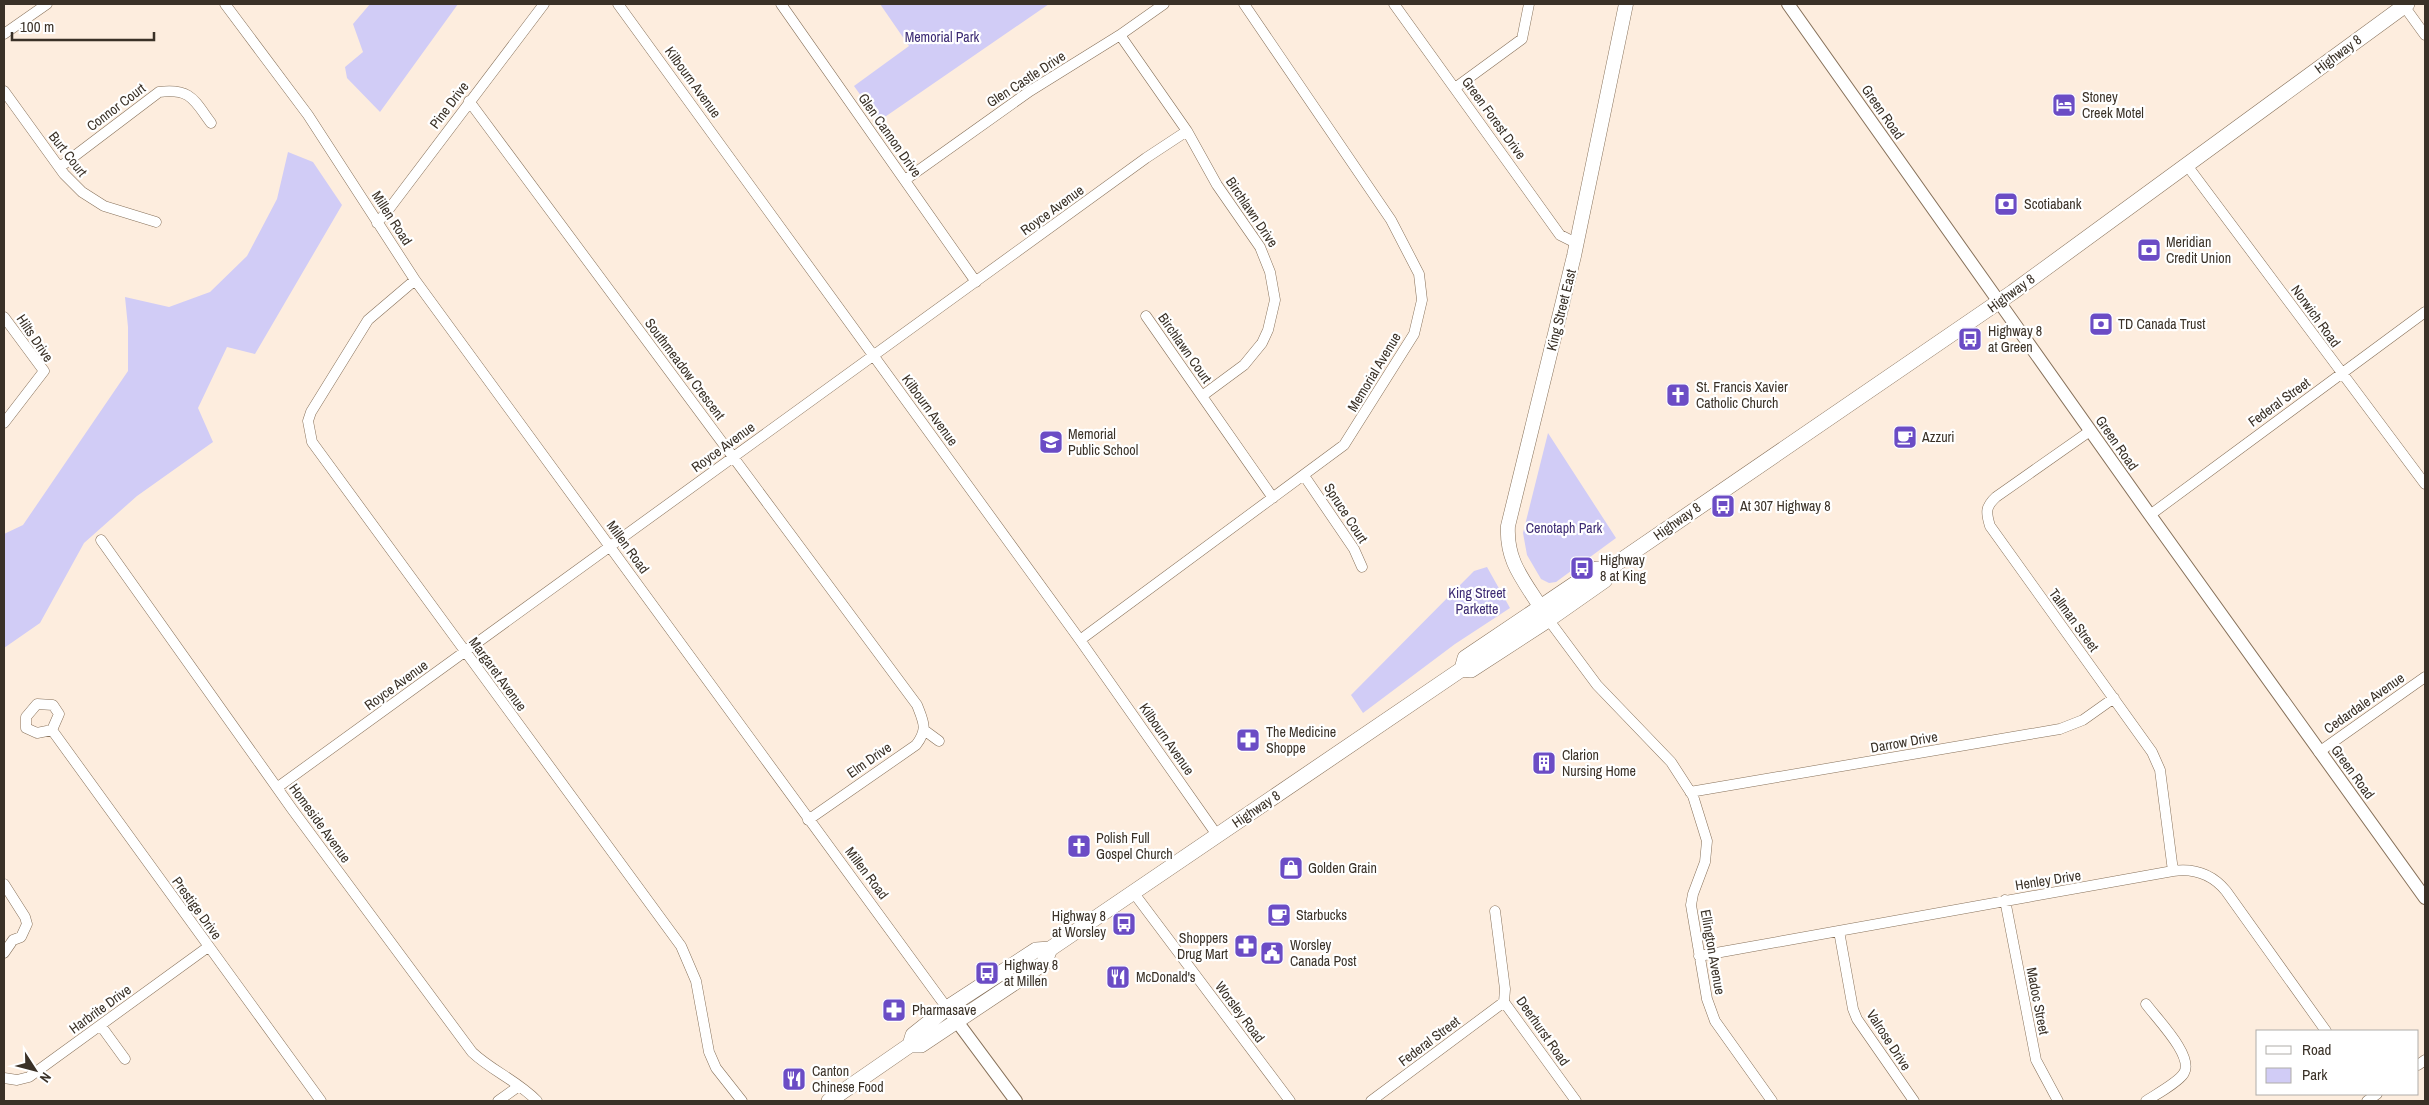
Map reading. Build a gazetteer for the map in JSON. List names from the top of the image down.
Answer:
{
  "streets": {
    "main road": ["Highway 8", "King Street East"],
    "street": [
      "Glen Castle Drive",
      "Kilbourn Avenue",
      "Pine Drive",
      "Connor Court",
      "Green Road",
      "Green Forest Drive",
      "Glen Cannon Drive",
      "Burt Court",
      "Royce Avenue",
      "Birchlawn Drive",
      "Millen Road",
      "Norwich Road",
      "Hilts Drive",
      "Birchlawn Court",
      "Southmeadow Crescent",
      "Memorial Avenue",
      "Federal Street",
      "Spruce Court",
      "Tallman Street",
      "Margaret Avenue",
      "Cedardale Avenue",
      "Darrow Drive",
      "Elm Drive",
      "Homeside Avenue",
      "Henley Drive",
      "Prestige Drive",
      "Ellington Avenue",
      "Madoc Street",
      "Harbrite Drive",
      "Worsley Road",
      "Deerhurst Road",
      "Valrose Drive"
    ]
  },
  "crossings": [
    ["Highway 8", "Kilbourn Avenue"],
    ["Highway 8", "Green Road"],
    ["Highway 8", "Millen Road"],
    ["Highway 8", "King Street East"],
    ["Highway 8", "Norwich Road"],
    ["Highway 8", "Ellington Avenue"],
    ["Highway 8", "Worsley Road"],
    ["Glen Castle Drive", "Glen Cannon Drive"],
    ["Glen Castle Drive", "Birchlawn Drive"],
    ["Kilbourn Avenue", "Royce Avenue"],
    ["Kilbourn Avenue", "Memorial Avenue"],
    ["Pine Drive", "Millen Road"],
    ["Pine Drive", "Southmeadow Crescent"],
    ["Connor Court", "Burt Court"],
    ["Green Road", "Federal Street"],
    ["Green Road", "Tallman Street"],
    ["Green Road", "Cedardale Avenue"],
    ["Green Forest Drive", "King Street East"],
    ["Glen Cannon Drive", "Royce Avenue"],
    ["Royce Avenue", "Birchlawn Drive"],
    ["Royce Avenue", "Millen Road"],
    ["Royce Avenue", "Southmeadow Crescent"],
    ["Royce Avenue", "Margaret Avenue"],
    ["Royce Avenue", "Homeside Avenue"],
    ["Birchlawn Drive", "Birchlawn Court"],
    ["Millen Road", "Margaret Avenue"],
    ["Millen Road", "Elm Drive"],
    ["King Street East", "Ellington Avenue"],
    ["Norwich Road", "Federal Street"],
    ["Southmeadow Crescent", "Elm Drive"],
    ["Memorial Avenue", "Spruce Court"],
    ["Federal Street", "Deerhurst Road"],
    ["Tallman Street", "Darrow Drive"],
    ["Tallman Street", "Henley Drive"],
    ["Darrow Drive", "Ellington Avenue"],
    ["Henley Drive", "Ellington Avenue"],
    ["Henley Drive", "Madoc Street"],
    ["Henley Drive", "Valrose Drive"],
    ["Prestige Drive", "Harbrite Drive"]
  ],
  "parks": ["Memorial Park", "Cenotaph Park", "King Street Parkette"],
  "places": {
    "hotel": ["Stoney Creek Motel"],
    "bank": ["Scotiabank", "Meridian Credit Union", "TD Canada Trust"],
    "bus stop": [
      "Highway 8 at Green",
      "At 307 Highway 8",
      "Highway 8 at King",
      "Highway 8 at Worsley",
      "Highway 8 at Millen"
    ],
    "church": ["St. Francis Xavier Catholic Church", "Polish Full Gospel Church"],
    "cafe": ["Azzuri", "Starbucks"],
    "school or university": ["Memorial Public School"],
    "pharmacy": ["The Medicine Shoppe", "Shoppers Drug Mart", "Pharmasave"],
    "building": ["Clarion Nursing Home"],
    "shop": ["Golden Grain"],
    "public building": ["Worsley Canada Post"],
    "restaurant": ["McDonald's", "Canton Chinese Food"]
  },
  "legend": ["Road", "Park"],
  "scale_bar": "100 m",
  "north": "bottom right"
}
